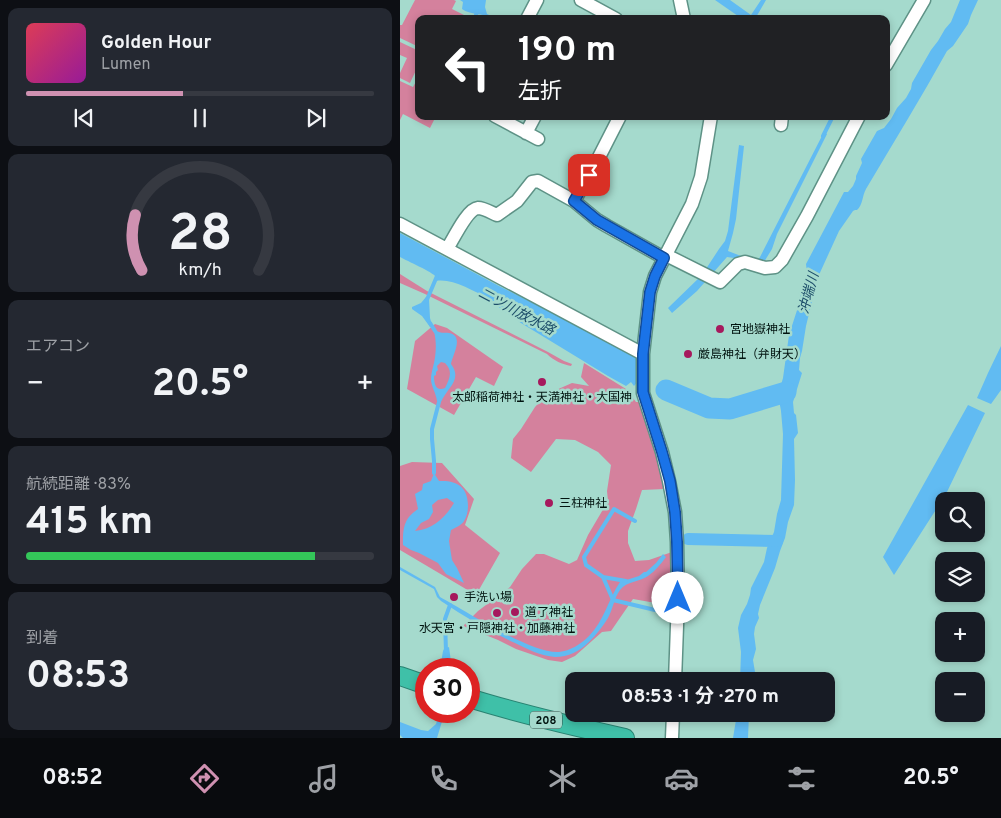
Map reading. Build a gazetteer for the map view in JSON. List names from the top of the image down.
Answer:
{
  "streets": {
    "highway": ["208"]
  },
  "water": ["沖端川", "二ツ川放水路"],
  "places": [
    "宮地嶽神社",
    "厳島神社（弁財天）",
    "太郎稲荷神社・天満神社・大国神",
    "三柱神社",
    "手洗い場",
    "道了神社",
    "水天宮・戸隠神社・加藤神社"
  ],
  "page": {
    "turn": ["190 m", "左折"],
    "song": ["Golden Hour", "Lumen"],
    "tile": [
      "エアコン",
      ["航続距離 · 83%", "415 km"],
      ["到着", "08:53"]
    ],
    "heat": ["−", "20.5°", "+"],
    "map_buttons": ["+", "−"],
    "limit": "30",
    "trip": "08:53 · 1 分 · 270 m",
    "tabs": ["08:52", "20.5°"],
    "gauge": ["28", "km/h"]
  }
}
